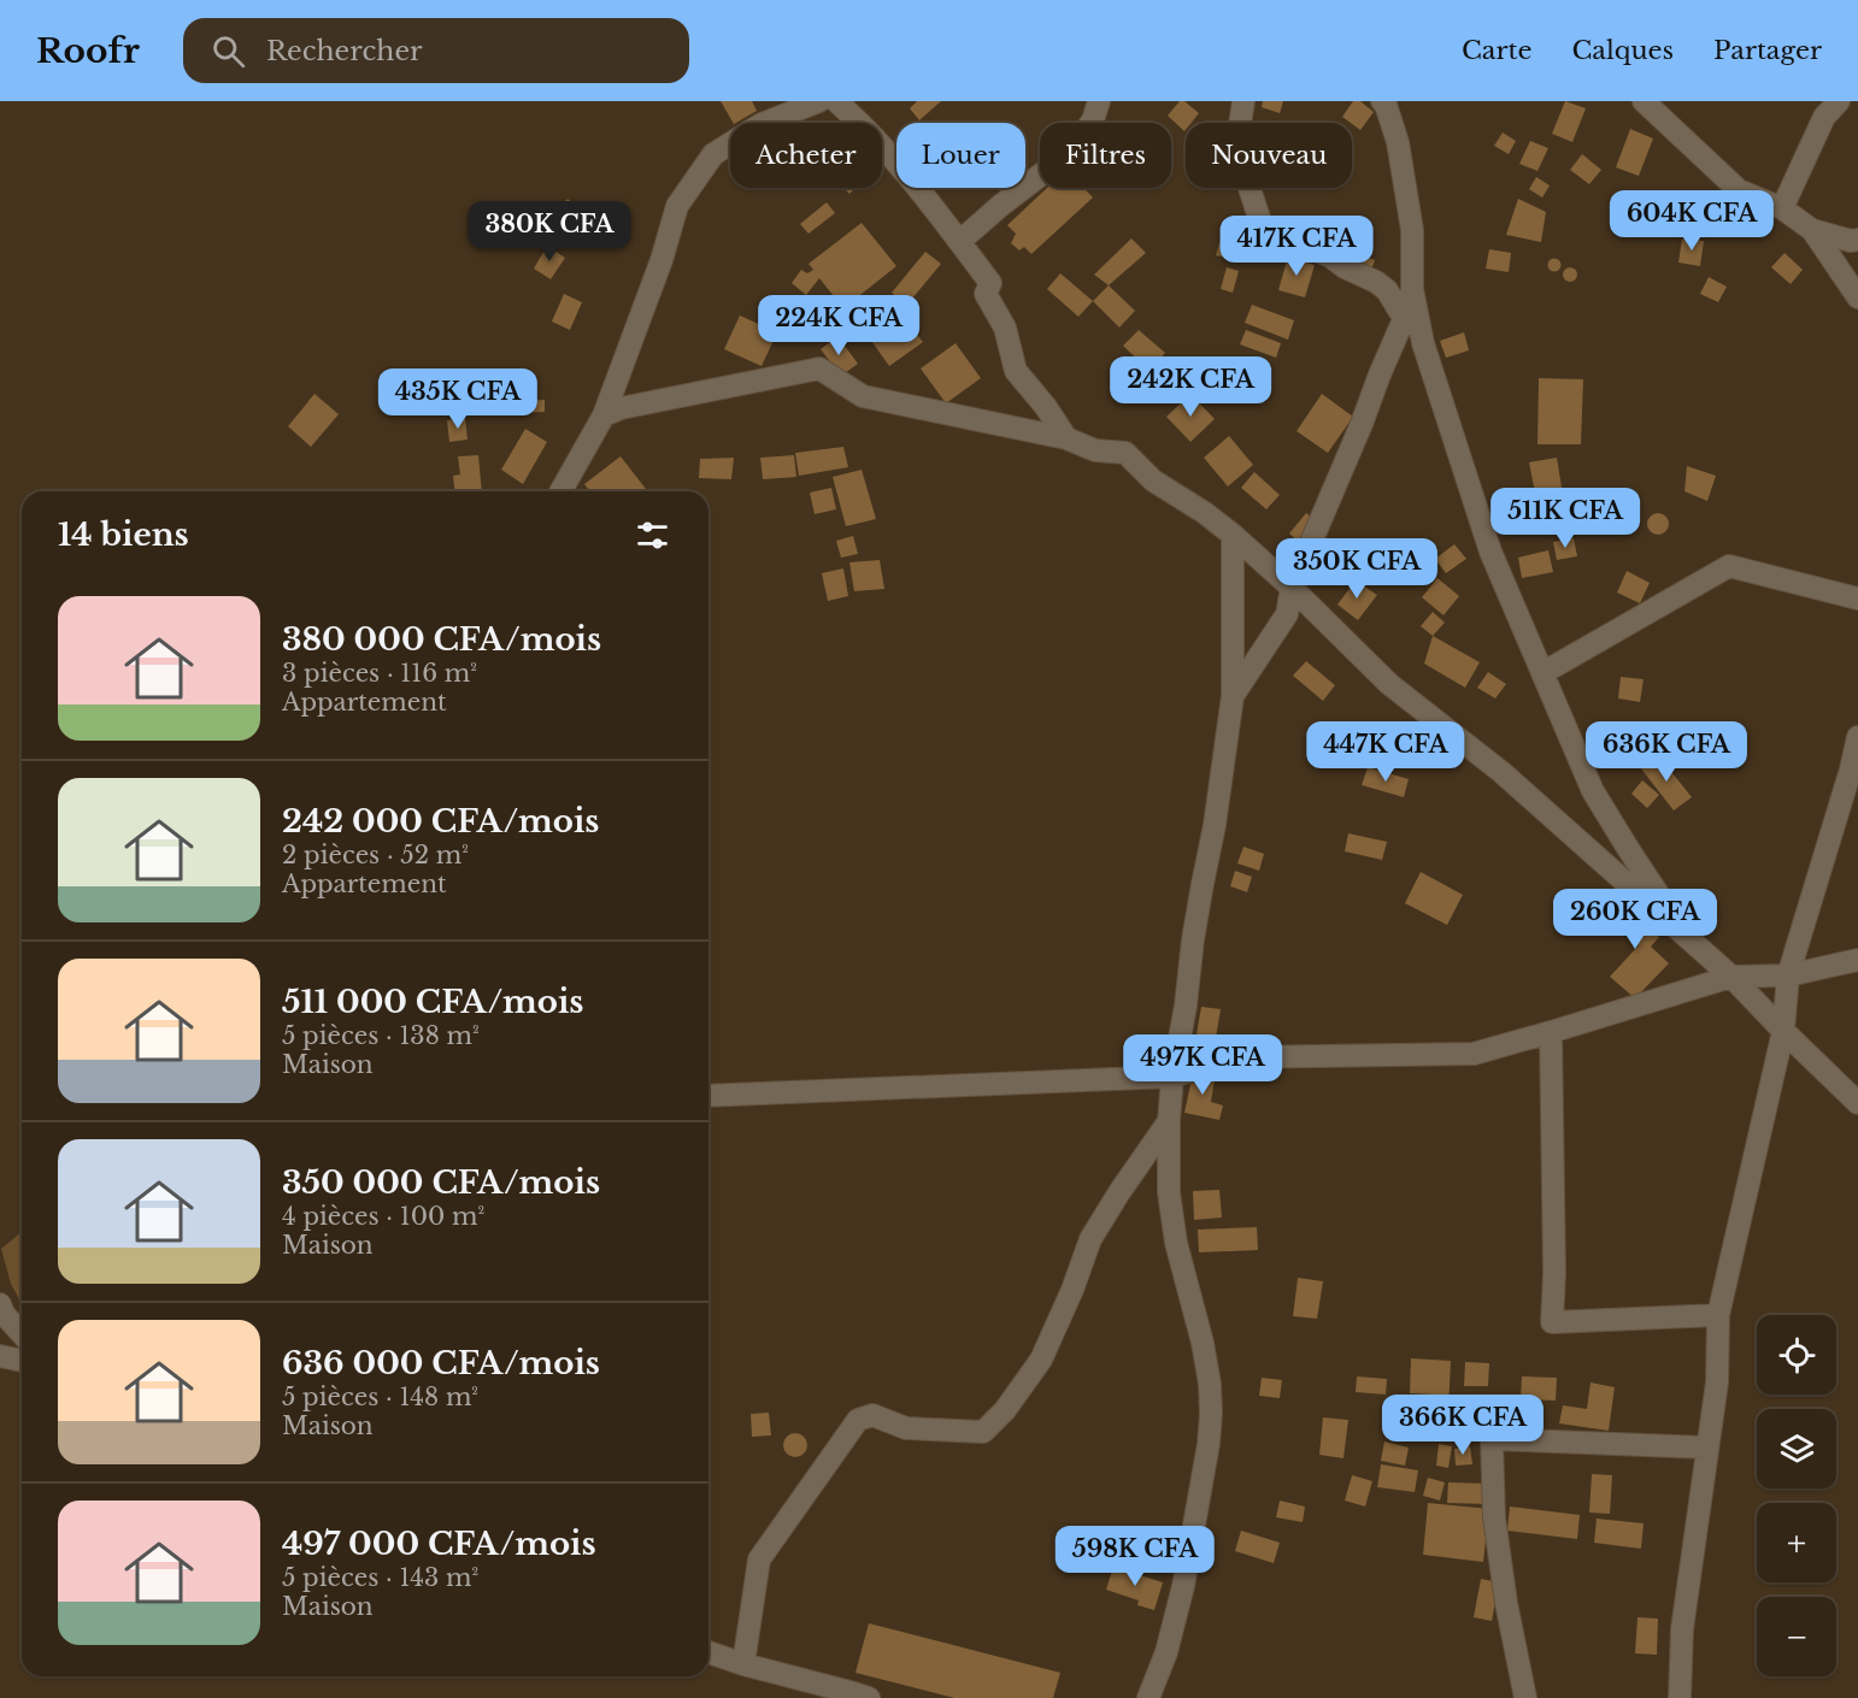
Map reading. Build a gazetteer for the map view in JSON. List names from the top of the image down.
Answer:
{
  "page": {
    "header": "Roofr",
    "search": "Rechercher",
    "nav": ["Carte", "Calques", "Partager"],
    "chip": [
      "Acheter",
      "Louer",
      "Filtres",
      "Nouveau"
    ],
    "price": [
      "604K CFA",
      "380K CFA",
      "417K CFA",
      "224K CFA",
      "242K CFA",
      "435K CFA",
      "511K CFA",
      "350K CFA",
      "447K CFA",
      "636K CFA",
      "260K CFA",
      "497K CFA",
      "366K CFA",
      "598K CFA"
    ],
    "heading": "14 biens",
    "list": [
      {
        "name": "380 000 CFA/mois",
        "note": "3 pièces · 116 m² · Appartement"
      },
      {
        "name": "242 000 CFA/mois",
        "note": "2 pièces · 52 m² · Appartement"
      },
      {
        "name": "511 000 CFA/mois",
        "note": "5 pièces · 138 m² · Maison"
      },
      {
        "name": "350 000 CFA/mois",
        "note": "4 pièces · 100 m² · Maison"
      },
      {
        "name": "636 000 CFA/mois",
        "note": "5 pièces · 148 m² · Maison"
      },
      {
        "name": "497 000 CFA/mois",
        "note": "5 pièces · 143 m² · Maison"
      }
    ],
    "map_buttons": ["+", "−"]
  }
}
